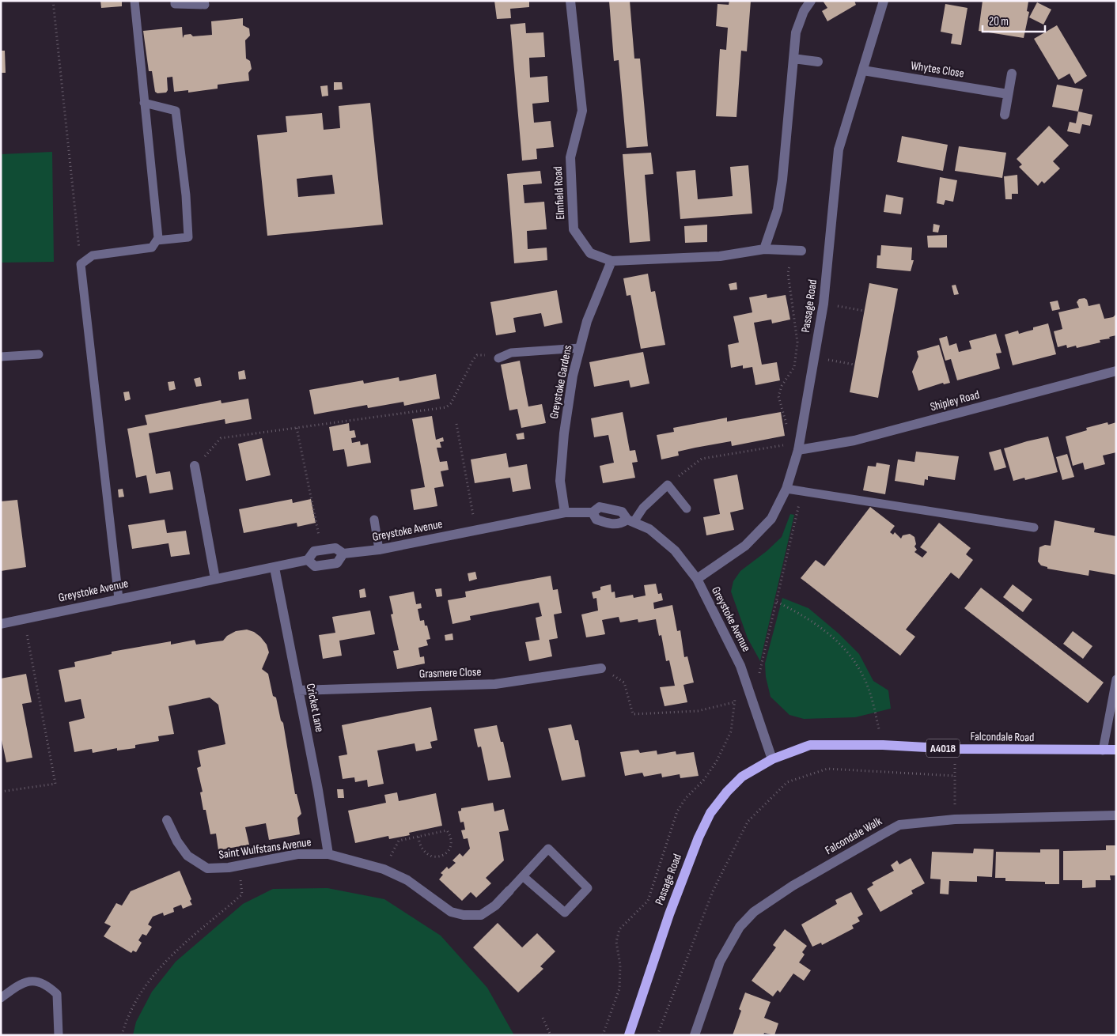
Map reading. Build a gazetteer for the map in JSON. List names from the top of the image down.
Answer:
{
  "streets": {
    "main road": ["Passage Road", "Falcondale Road", "A4018"],
    "street": [
      "Whytes Close",
      "Elmfield Road",
      "Greystoke Gardens",
      "Shipley Road",
      "Greystoke Avenue",
      "Grasmere Close",
      "Cricket Lane",
      "Falcondale Walk",
      "Saint Wulfstans Avenue"
    ]
  },
  "crossings": [
    ["Whytes Close", "Passage Road"],
    ["Elmfield Road", "Greystoke Gardens"],
    ["Passage Road", "Shipley Road"],
    ["Passage Road", "Greystoke Avenue"],
    ["Passage Road", "Falcondale Road"],
    ["Greystoke Gardens", "Greystoke Avenue"],
    ["Greystoke Avenue", "Cricket Lane"],
    ["Greystoke Avenue", "Falcondale Road"],
    ["Grasmere Close", "Cricket Lane"],
    ["Cricket Lane", "Saint Wulfstans Avenue"]
  ],
  "scale_bar": "20 m"
}
